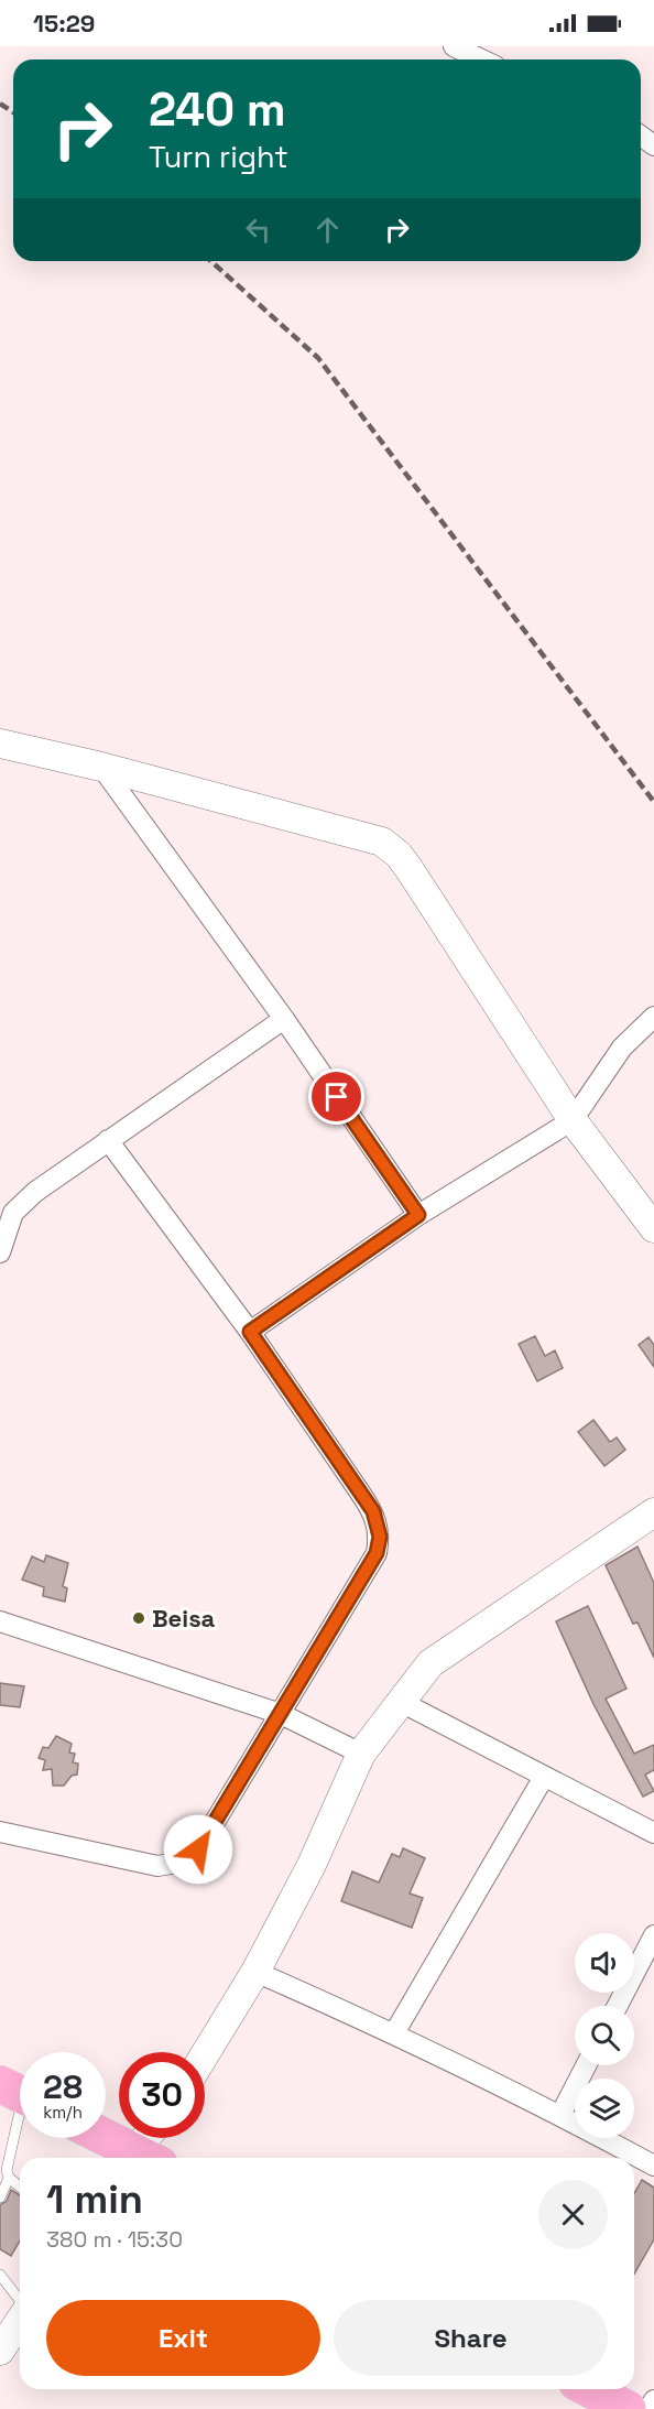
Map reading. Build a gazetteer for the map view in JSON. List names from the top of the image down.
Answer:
{
  "places": ["Beisa"],
  "page": {
    "status": "15:29",
    "turn": ["240 m", "Turn right"],
    "speed": "28 km/h",
    "limit": "30",
    "heading": ["1 min", "380 m · 15:30"],
    "buttons": ["Exit", "Share"]
  }
}
